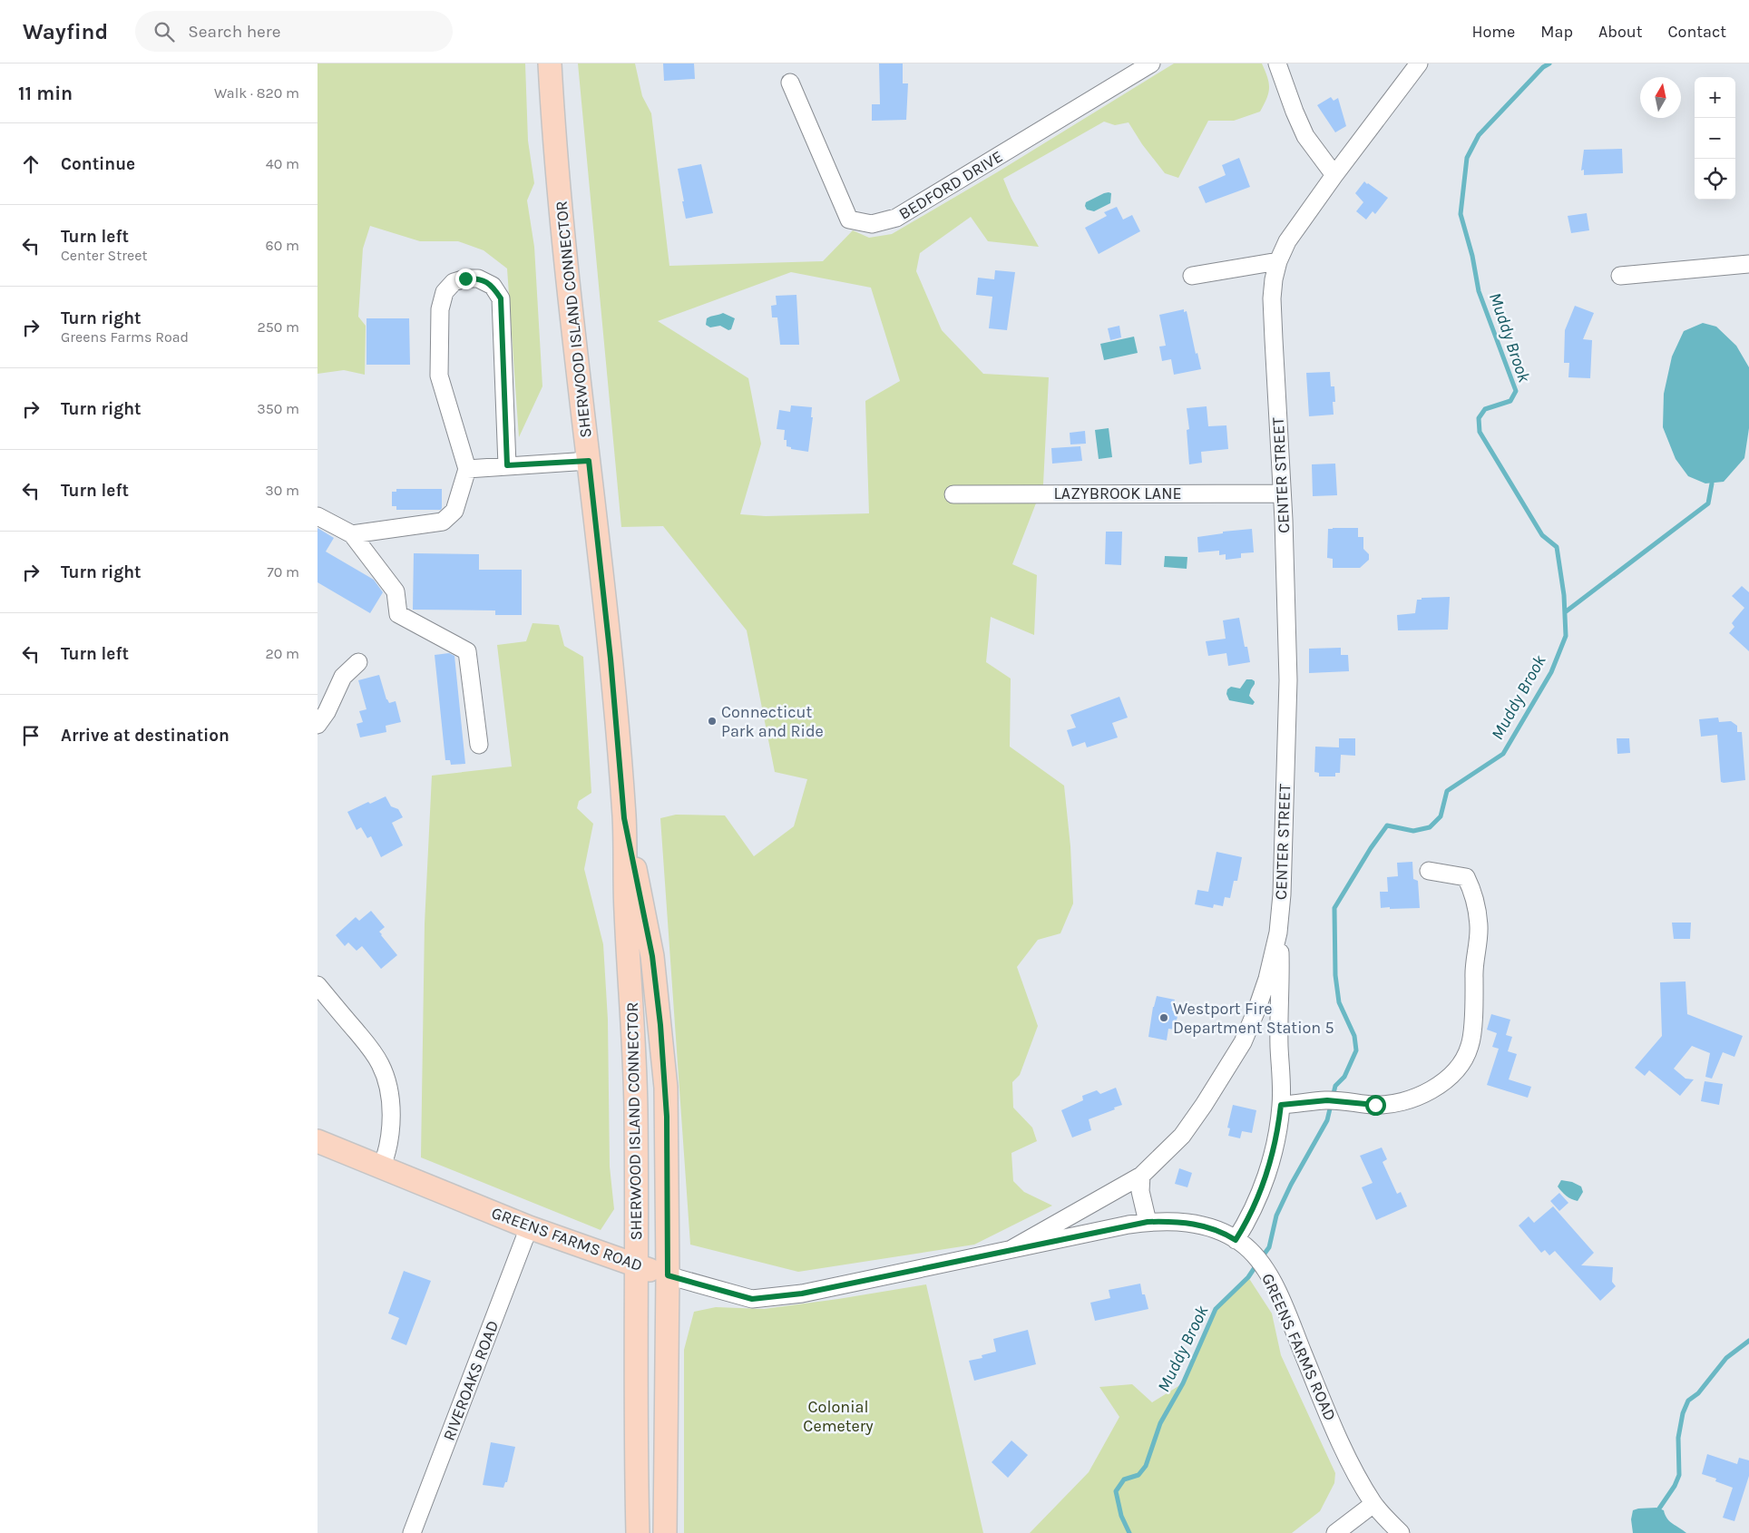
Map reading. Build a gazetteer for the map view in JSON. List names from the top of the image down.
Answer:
{
  "streets": {
    "main road": ["SHERWOOD ISLAND CONNECTOR", "GREENS FARMS ROAD"],
    "street": [
      "BEDFORD DRIVE",
      "CENTER STREET",
      "LAZYBROOK LANE",
      "RIVEROAKS ROAD"
    ]
  },
  "crossings": [
    ["SHERWOOD ISLAND CONNECTOR", "GREENS FARMS ROAD"],
    ["CENTER STREET", "LAZYBROOK LANE"],
    ["CENTER STREET", "GREENS FARMS ROAD"],
    ["GREENS FARMS ROAD", "RIVEROAKS ROAD"]
  ],
  "water": ["Muddy Brook"],
  "parks": ["Colonial Cemetery"],
  "places": ["Connecticut Park and Ride", "Westport Fire Department Station 5"],
  "north": "top",
  "page": {
    "header": "Wayfind",
    "search": "Search here",
    "nav": [
      "Home",
      "Map",
      "About",
      "Contact"
    ],
    "heading": ["11 min", "Walk · 820 m"],
    "map_buttons": ["+", "−"],
    "list": [
      ["Continue", "40 m"],
      ["Turn left", "Center Street", "60 m"],
      ["Turn right", "Greens Farms Road", "250 m"],
      ["Turn right", "350 m"],
      ["Turn left", "30 m"],
      ["Turn right", "70 m"],
      ["Turn left", "20 m"],
      "Arrive at destination"
    ]
  }
}
